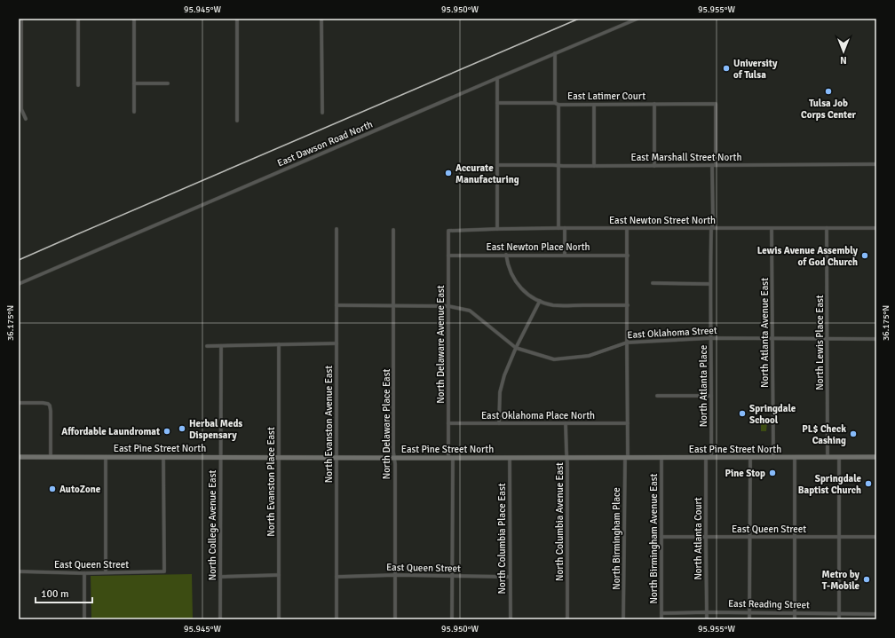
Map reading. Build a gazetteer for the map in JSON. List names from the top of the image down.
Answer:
{
  "streets": {
    "main road": ["East Pine Street North"],
    "street": [
      "East Latimer Court",
      "East Dawson Road North",
      "East Marshall Street North",
      "East Newton Street North",
      "East Newton Place North",
      "East Oklahoma Street",
      "North Atlanta Avenue East",
      "North Lewis Place East",
      "North Delaware Avenue East",
      "North Atlanta Place",
      "East Oklahoma Place North",
      "North Evanston Avenue East",
      "North Delaware Place East",
      "North Evanston Place East",
      "North Columbia Avenue East",
      "North College Avenue East",
      "East Queen Street",
      "North Columbia Place East",
      "North Birmingham Place",
      "North Birmingham Avenue East",
      "North Atlanta Court",
      "East Reading Street"
    ]
  },
  "crossings": [
    ["East Latimer Court", "North Atlanta Place"],
    ["East Marshall Street North", "North Atlanta Place"],
    ["East Newton Street North", "North Atlanta Avenue East"],
    ["East Newton Street North", "North Lewis Place East"],
    ["East Newton Street North", "North Delaware Avenue East"],
    ["East Newton Street North", "North Atlanta Place"],
    ["East Newton Street North", "North Birmingham Place"],
    ["East Newton Place North", "North Delaware Avenue East"],
    ["East Newton Place North", "North Birmingham Place"],
    ["East Oklahoma Street", "North Atlanta Avenue East"],
    ["East Oklahoma Street", "North Lewis Place East"],
    ["East Oklahoma Street", "North Delaware Avenue East"],
    ["East Oklahoma Street", "North Atlanta Place"],
    ["East Oklahoma Street", "North Evanston Avenue East"],
    ["East Oklahoma Street", "North Delaware Place East"],
    ["East Oklahoma Street", "North Birmingham Place"],
    ["North Atlanta Avenue East", "East Pine Street North"],
    ["North Lewis Place East", "East Pine Street North"],
    ["North Delaware Avenue East", "East Oklahoma Place North"],
    ["North Delaware Avenue East", "East Pine Street North"],
    ["North Delaware Avenue East", "East Queen Street"],
    ["North Atlanta Place", "East Pine Street North"],
    ["North Atlanta Place", "North Atlanta Court"],
    ["East Oklahoma Place North", "North Columbia Avenue East"],
    ["East Oklahoma Place North", "North Birmingham Place"],
    ["North Evanston Avenue East", "East Pine Street North"],
    ["North Evanston Avenue East", "East Queen Street"],
    ["North Delaware Place East", "East Pine Street North"],
    ["North Delaware Place East", "East Queen Street"],
    ["East Pine Street North", "North Evanston Place East"],
    ["East Pine Street North", "North Columbia Avenue East"],
    ["East Pine Street North", "North College Avenue East"],
    ["East Pine Street North", "East Queen Street"],
    ["East Pine Street North", "North Columbia Place East"],
    ["East Pine Street North", "North Birmingham Place"],
    ["East Pine Street North", "North Birmingham Avenue East"],
    ["East Pine Street North", "North Atlanta Court"],
    ["East Queen Street", "North Columbia Place East"],
    ["East Queen Street", "North Birmingham Avenue East"],
    ["East Queen Street", "North Atlanta Court"],
    ["North Birmingham Avenue East", "East Reading Street"],
    ["North Atlanta Court", "East Reading Street"]
  ],
  "places": [
    "University of Tulsa",
    "Tulsa Job Corps Center",
    "Accurate Manufacturing",
    "Lewis Avenue Assembly of God Church",
    "Springdale School",
    "Herbal Meds Dispensary",
    "Affordable Laundromat",
    "PL$ Check Cashing",
    "Pine Stop",
    "Springdale Baptist Church",
    "AutoZone",
    "Metro by T-Mobile"
  ],
  "scale_bar": "100 m",
  "north": "bottom",
  "coordinates": [
    "95.945°W",
    "95.950°W",
    "95.955°W",
    "36.175°N"
  ]
}
